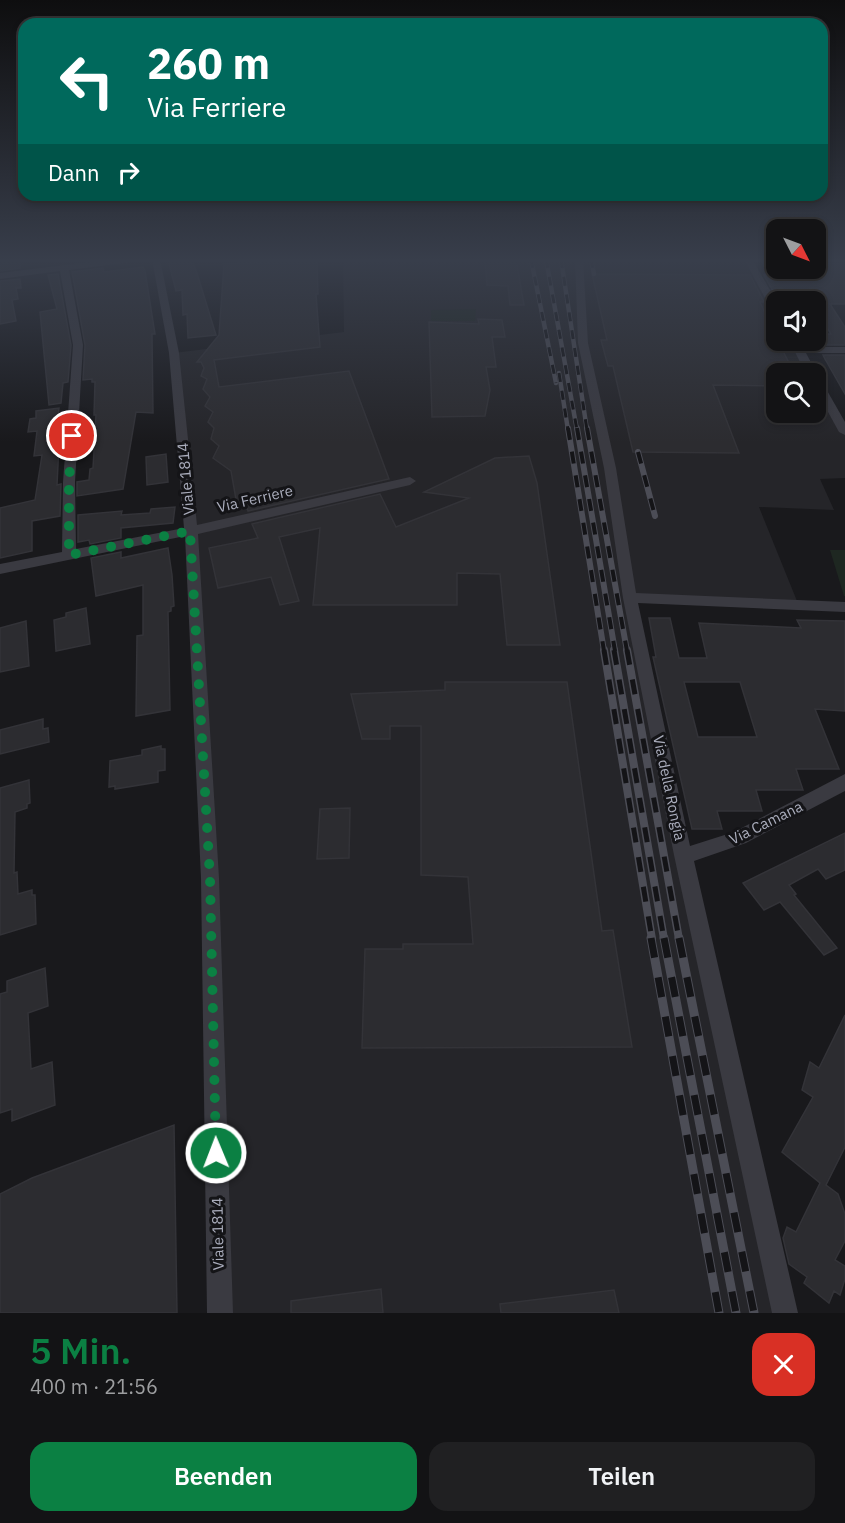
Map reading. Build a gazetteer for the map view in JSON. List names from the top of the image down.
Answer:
{
  "streets": {
    "street": [
      "Viale 1814",
      "Via Ferriere",
      "Via della Rongia",
      "Via Camana"
    ]
  },
  "crossings": [
    ["Viale 1814", "Via Ferriere"],
    ["Via della Rongia", "Via Camana"]
  ],
  "north": "bottom right",
  "page": {
    "turn": ["260 m", "Via Ferriere"],
    "then": "Dann",
    "heading": ["5 Min.", "400 m · 21:56"],
    "buttons": ["Beenden", "Teilen"]
  }
}
